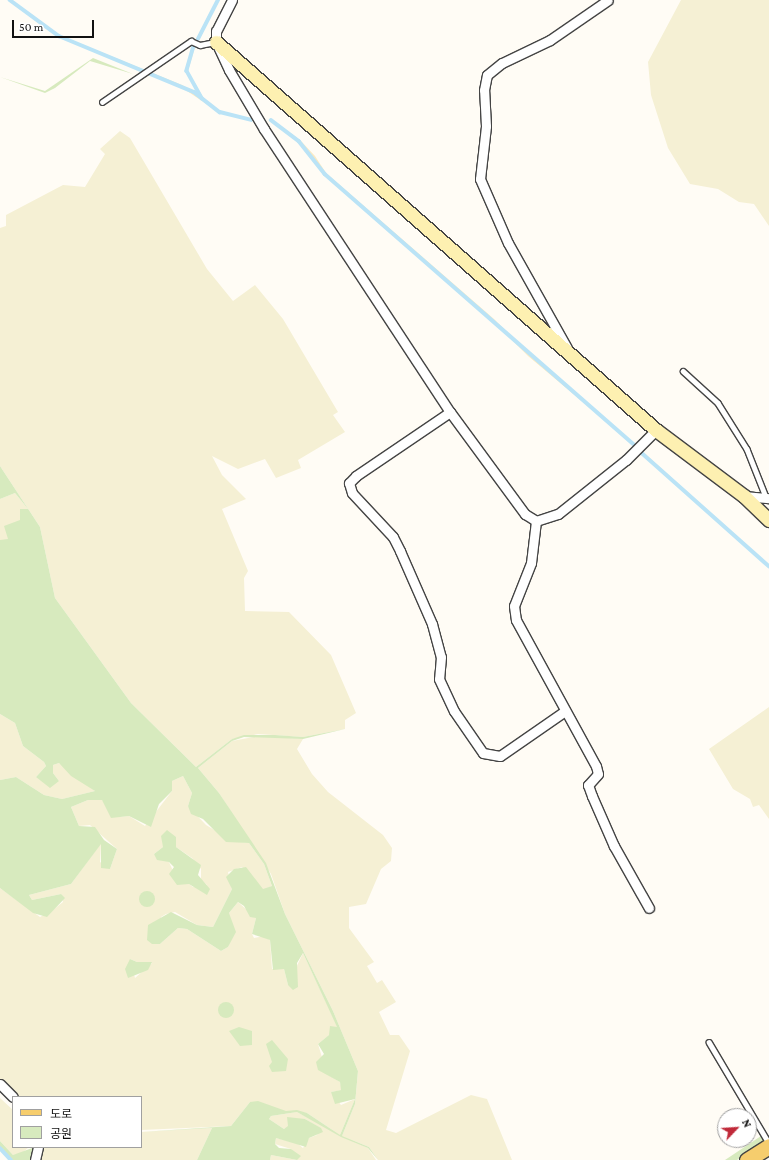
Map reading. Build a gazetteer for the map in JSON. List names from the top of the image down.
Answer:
{
  "legend": ["도로", "공원"],
  "scale_bar": "50 m",
  "north": "top right"
}
